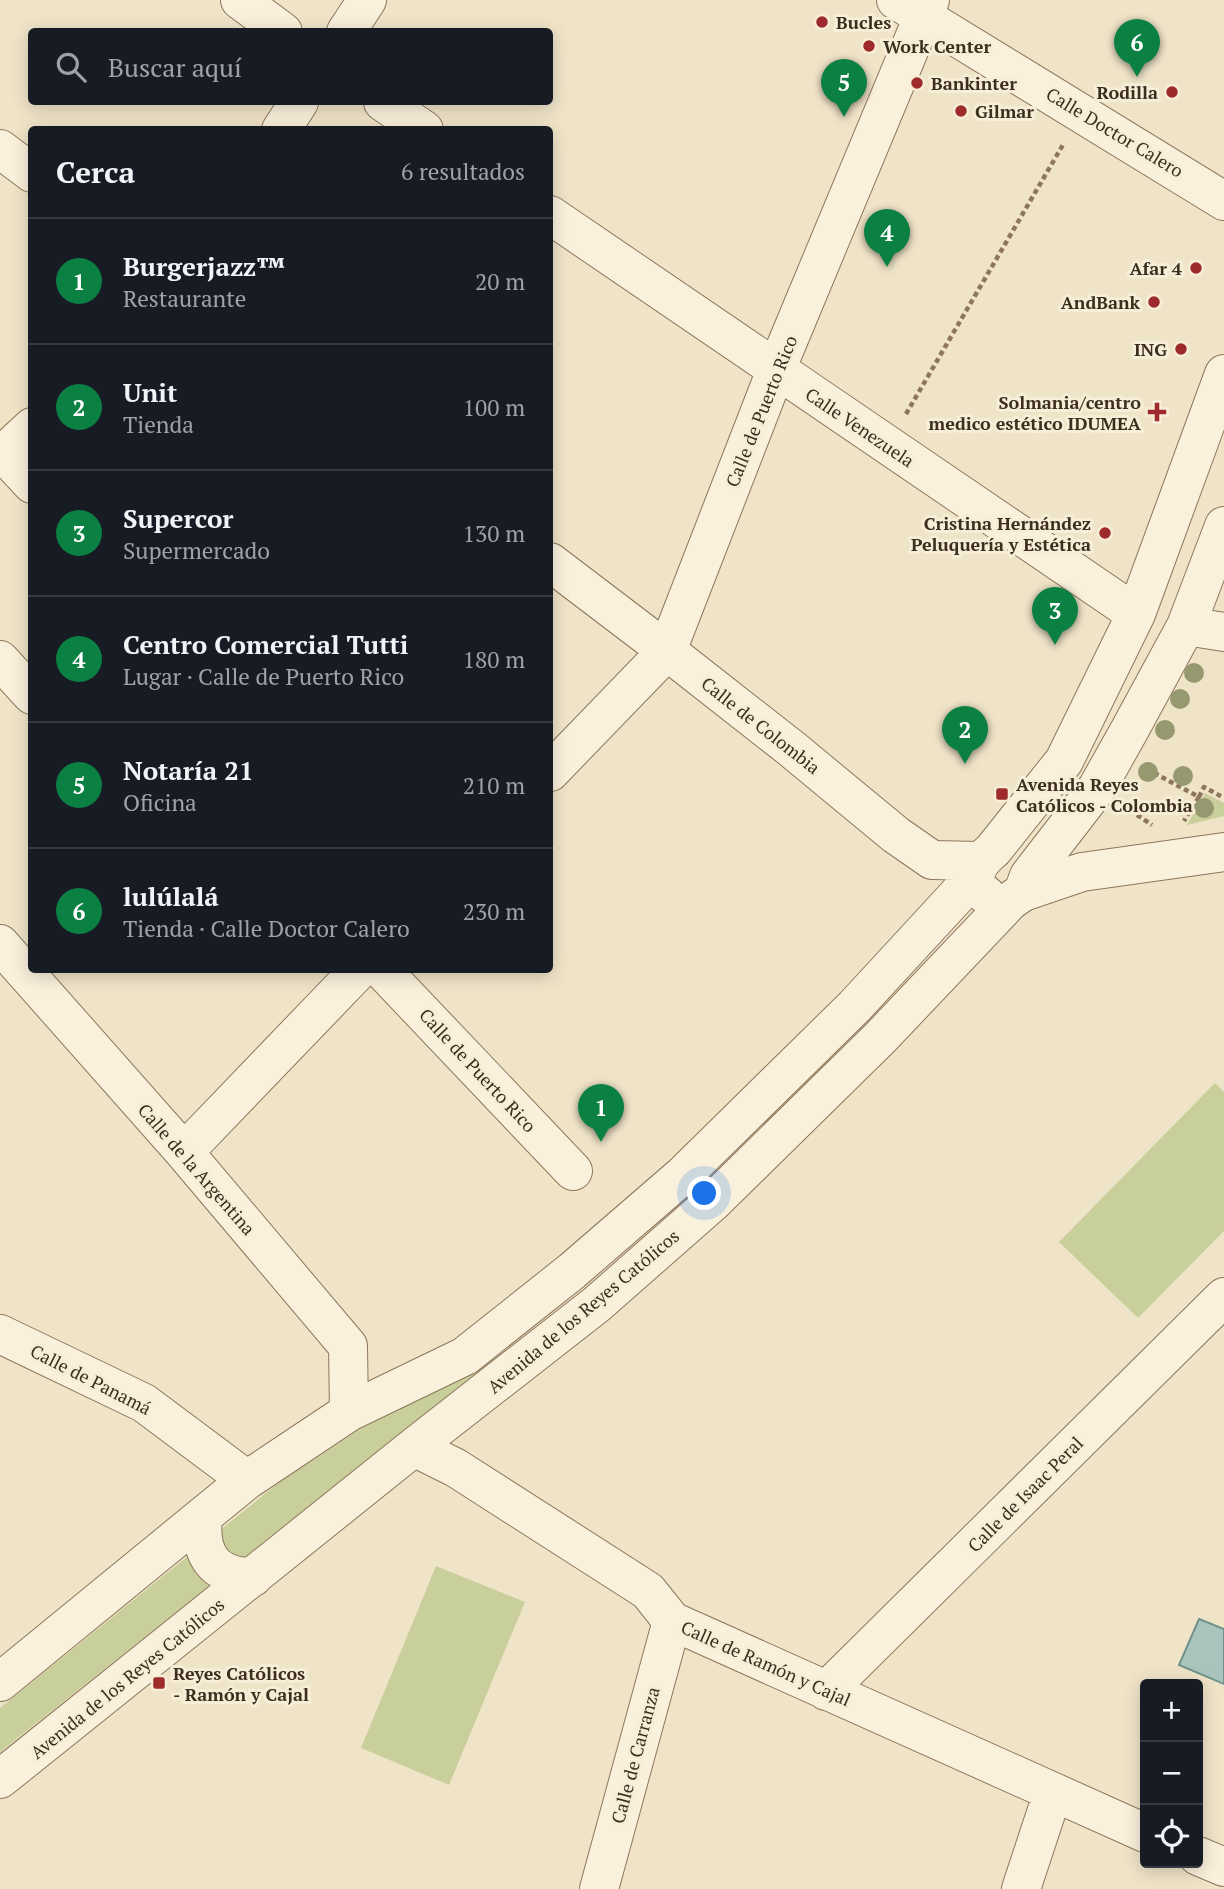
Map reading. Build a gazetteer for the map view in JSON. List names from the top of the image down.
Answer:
{
  "streets": {
    "street": [
      "Calle Doctor Calero",
      "Calle de Puerto Rico",
      "Calle Venezuela",
      "Calle de Colombia",
      "Calle de la Argentina",
      "Avenida de los Reyes Católicos",
      "Calle de Panamá",
      "Calle de Isaac Peral",
      "Calle de Ramón y Cajal",
      "Calle de Carranza"
    ]
  },
  "crossings": [
    ["Calle Doctor Calero", "Calle de Puerto Rico"],
    ["Calle de Puerto Rico", "Calle Venezuela"],
    ["Calle de Puerto Rico", "Calle de Colombia"],
    ["Avenida de los Reyes Católicos", "Calle de Ramón y Cajal"],
    ["Calle de Isaac Peral", "Calle de Ramón y Cajal"],
    ["Calle de Ramón y Cajal", "Calle de Carranza"]
  ],
  "places": {
    "other": [
      "Bucles",
      "Work Center",
      "Bankinter",
      "Rodilla",
      "Gilmar",
      "Afar 4",
      "AndBank",
      "ING",
      "Cristina Hernández Peluquería y Estética"
    ],
    "health": ["Solmania/centro medico estético IDUMEA"],
    "transit": ["Avenida Reyes Católicos - Colombia", "Reyes Católicos - Ramón y Cajal"]
  },
  "page": {
    "pins": [
      "6",
      "5",
      "4",
      "3",
      "2",
      "1"
    ],
    "search": "Buscar aquí",
    "heading": ["Cerca", "6 resultados"],
    "list": [
      {
        "mark": "1",
        "name": "Burgerjazz™",
        "note": "Restaurante",
        "value": "20 m"
      },
      {
        "mark": "2",
        "name": "Unit",
        "note": "Tienda",
        "value": "100 m"
      },
      {
        "mark": "3",
        "name": "Supercor",
        "note": "Supermercado",
        "value": "130 m"
      },
      {
        "mark": "4",
        "name": "Centro Comercial Tutti",
        "note": "Lugar · Calle de Puerto Rico",
        "value": "180 m"
      },
      {
        "mark": "5",
        "name": "Notaría 21",
        "note": "Oficina",
        "value": "210 m"
      },
      {
        "mark": "6",
        "name": "lulúlalá",
        "note": "Tienda · Calle Doctor Calero",
        "value": "230 m"
      }
    ],
    "map_buttons": ["+", "−"]
  }
}
